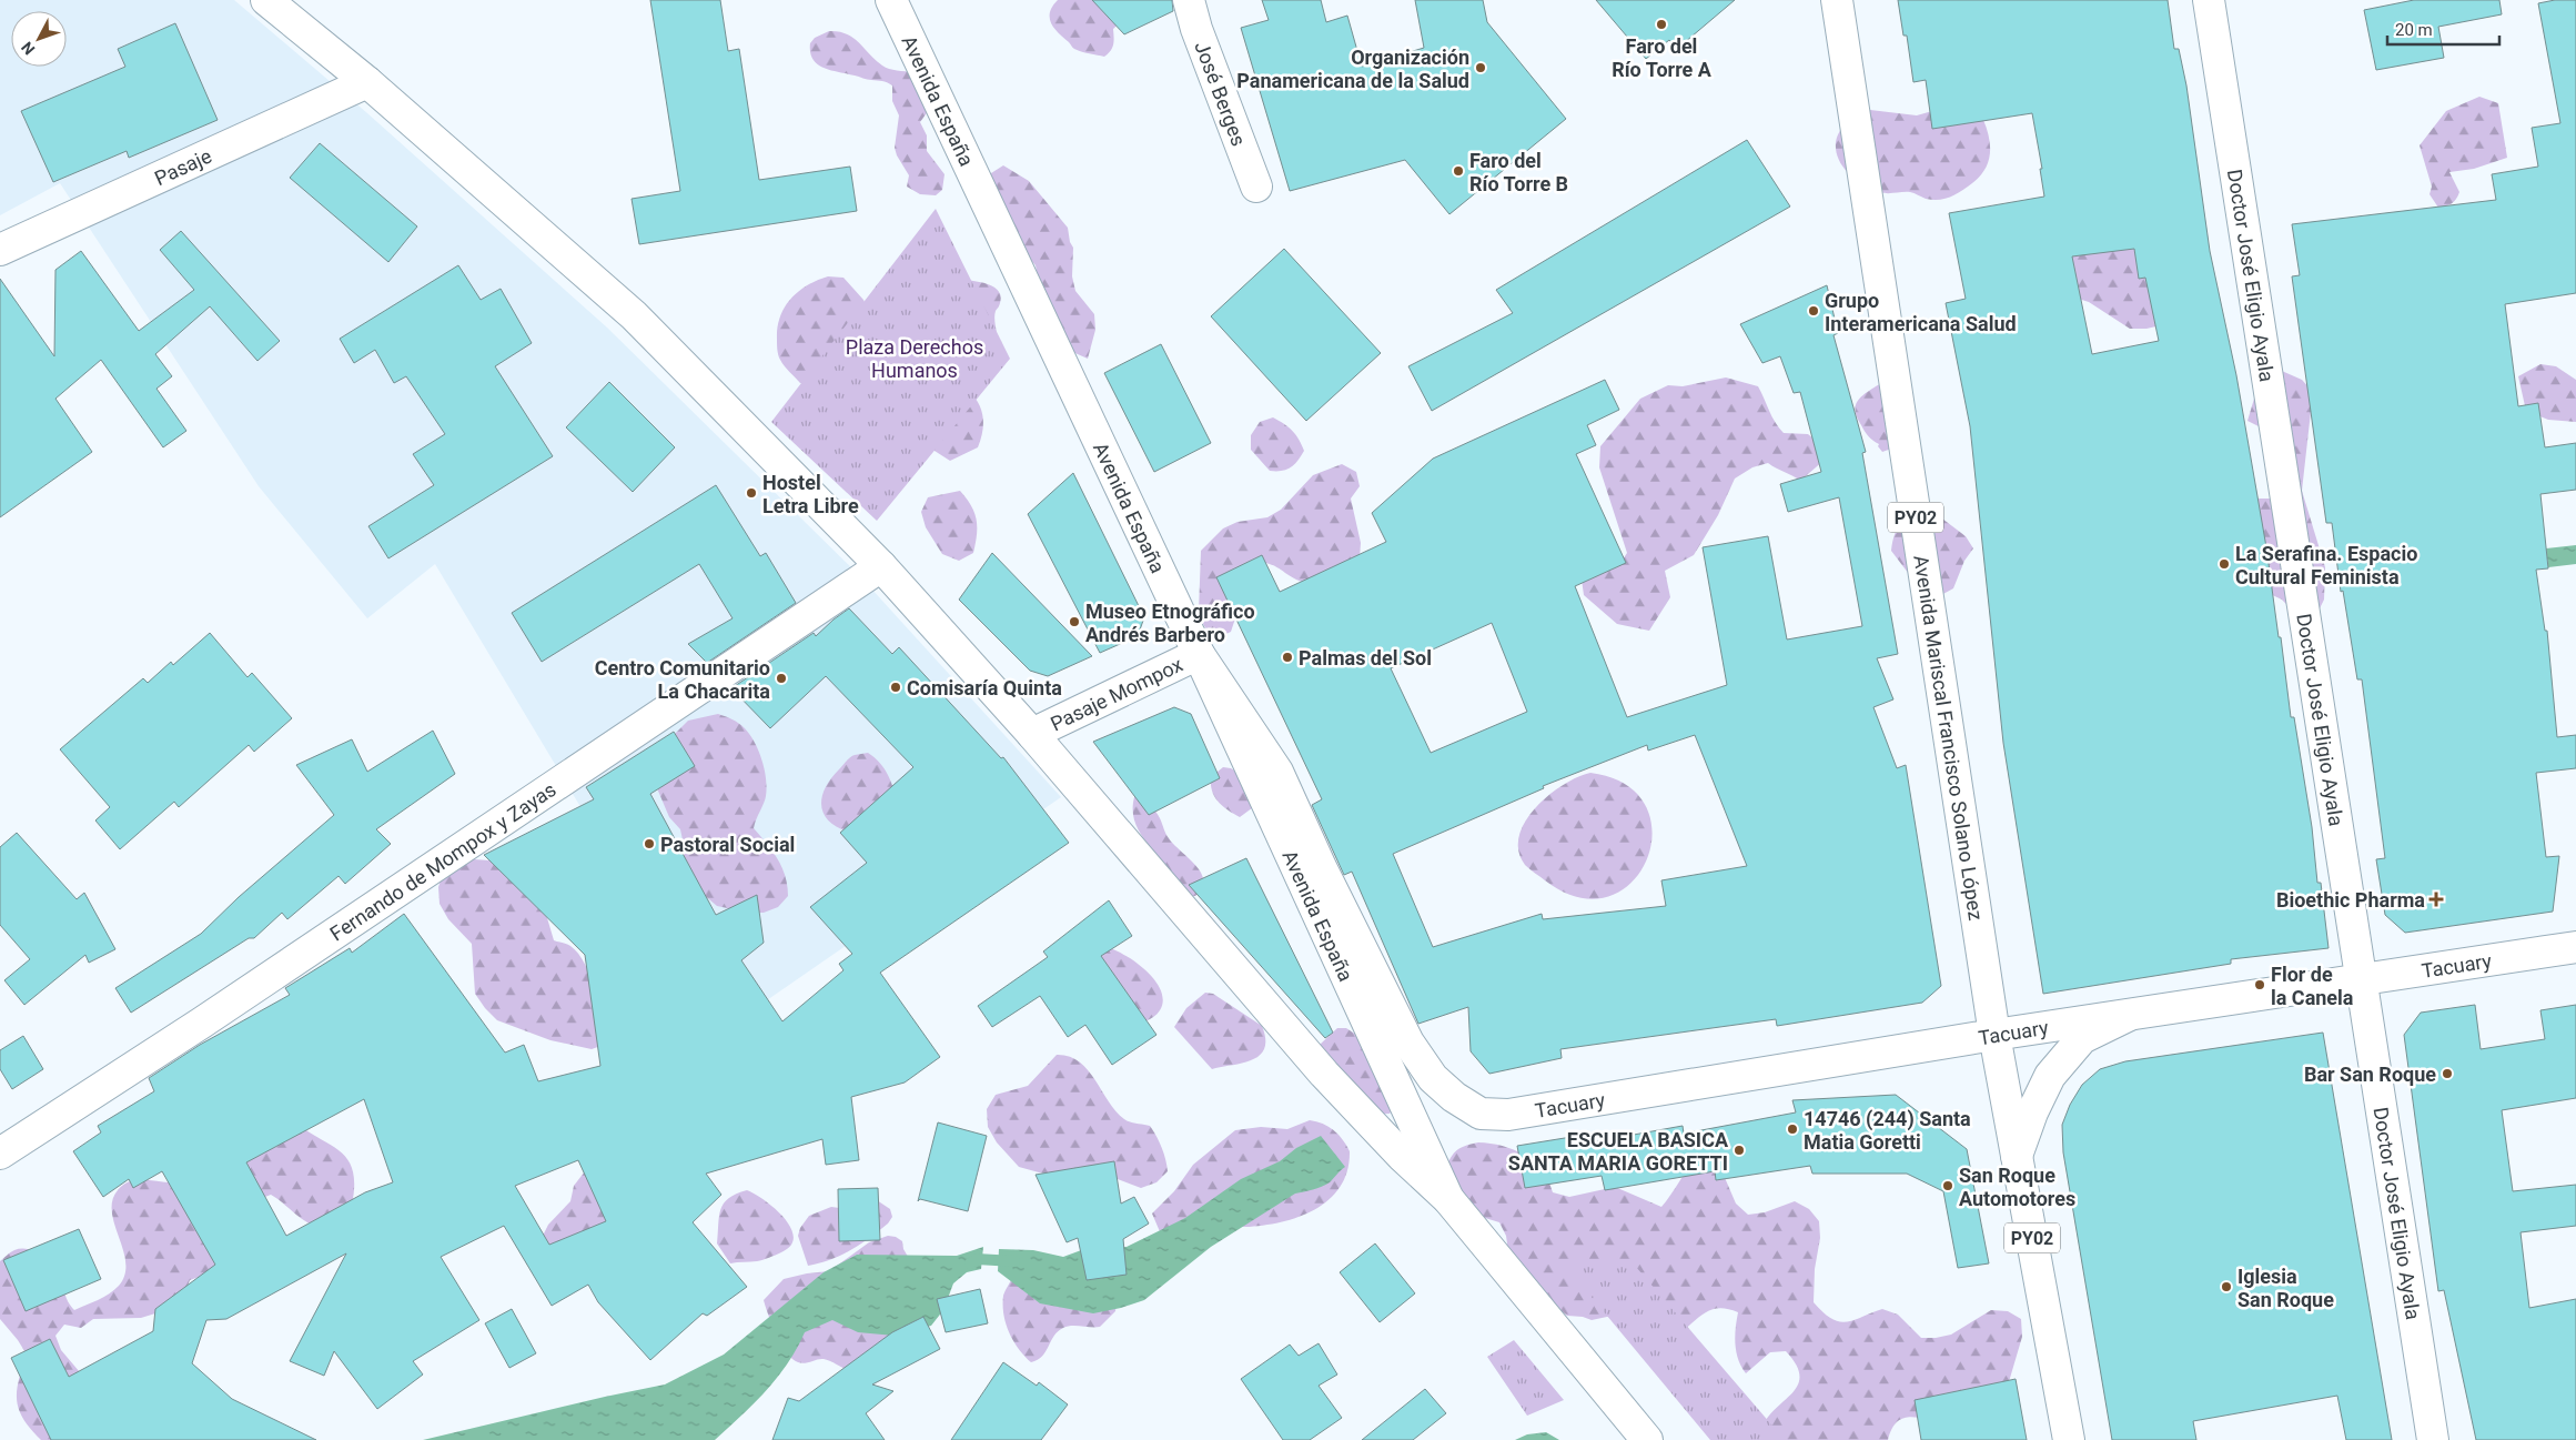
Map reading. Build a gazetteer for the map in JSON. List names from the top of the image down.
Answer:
{
  "streets": {
    "main road": [
      "José Berges",
      "Avenida España",
      "Pasaje",
      "Doctor José Eligio Ayala",
      "PY02",
      "Pasaje Mompox",
      "Avenida Mariscal Francisco Solano López",
      "Fernando de Mompox y Zayas",
      "Tacuary"
    ]
  },
  "crossings": [
    ["Avenida España", "Pasaje Mompox"],
    ["Avenida España", "Tacuary"],
    ["Doctor José Eligio Ayala", "Tacuary"],
    ["Pasaje Mompox", "Tacuary"],
    ["Avenida Mariscal Francisco Solano López", "Tacuary"]
  ],
  "parks": ["Plaza Derechos Humanos"],
  "places": {
    "other": [
      "Faro del Río Torre A",
      "Organización Panamericana de la Salud",
      "Faro del Río Torre B",
      "Grupo Interamericana Salud",
      "Hostel Letra Libre",
      "La Serafina. Espacio Cultural Feminista",
      "Museo Etnográfico Andrés Barbero",
      "Palmas del Sol",
      "Centro Comunitario La Chacarita",
      "Comisaría Quinta",
      "Pastoral Social",
      "Flor de la Canela",
      "Bar San Roque",
      "14746 (244) Santa Matia Goretti",
      "ESCUELA BASICA SANTA MARIA GORETTI",
      "San Roque Automotores",
      "Iglesia San Roque"
    ],
    "health": ["Bioethic Pharma"]
  },
  "scale_bar": "20 m",
  "north": "bottom left"
}
